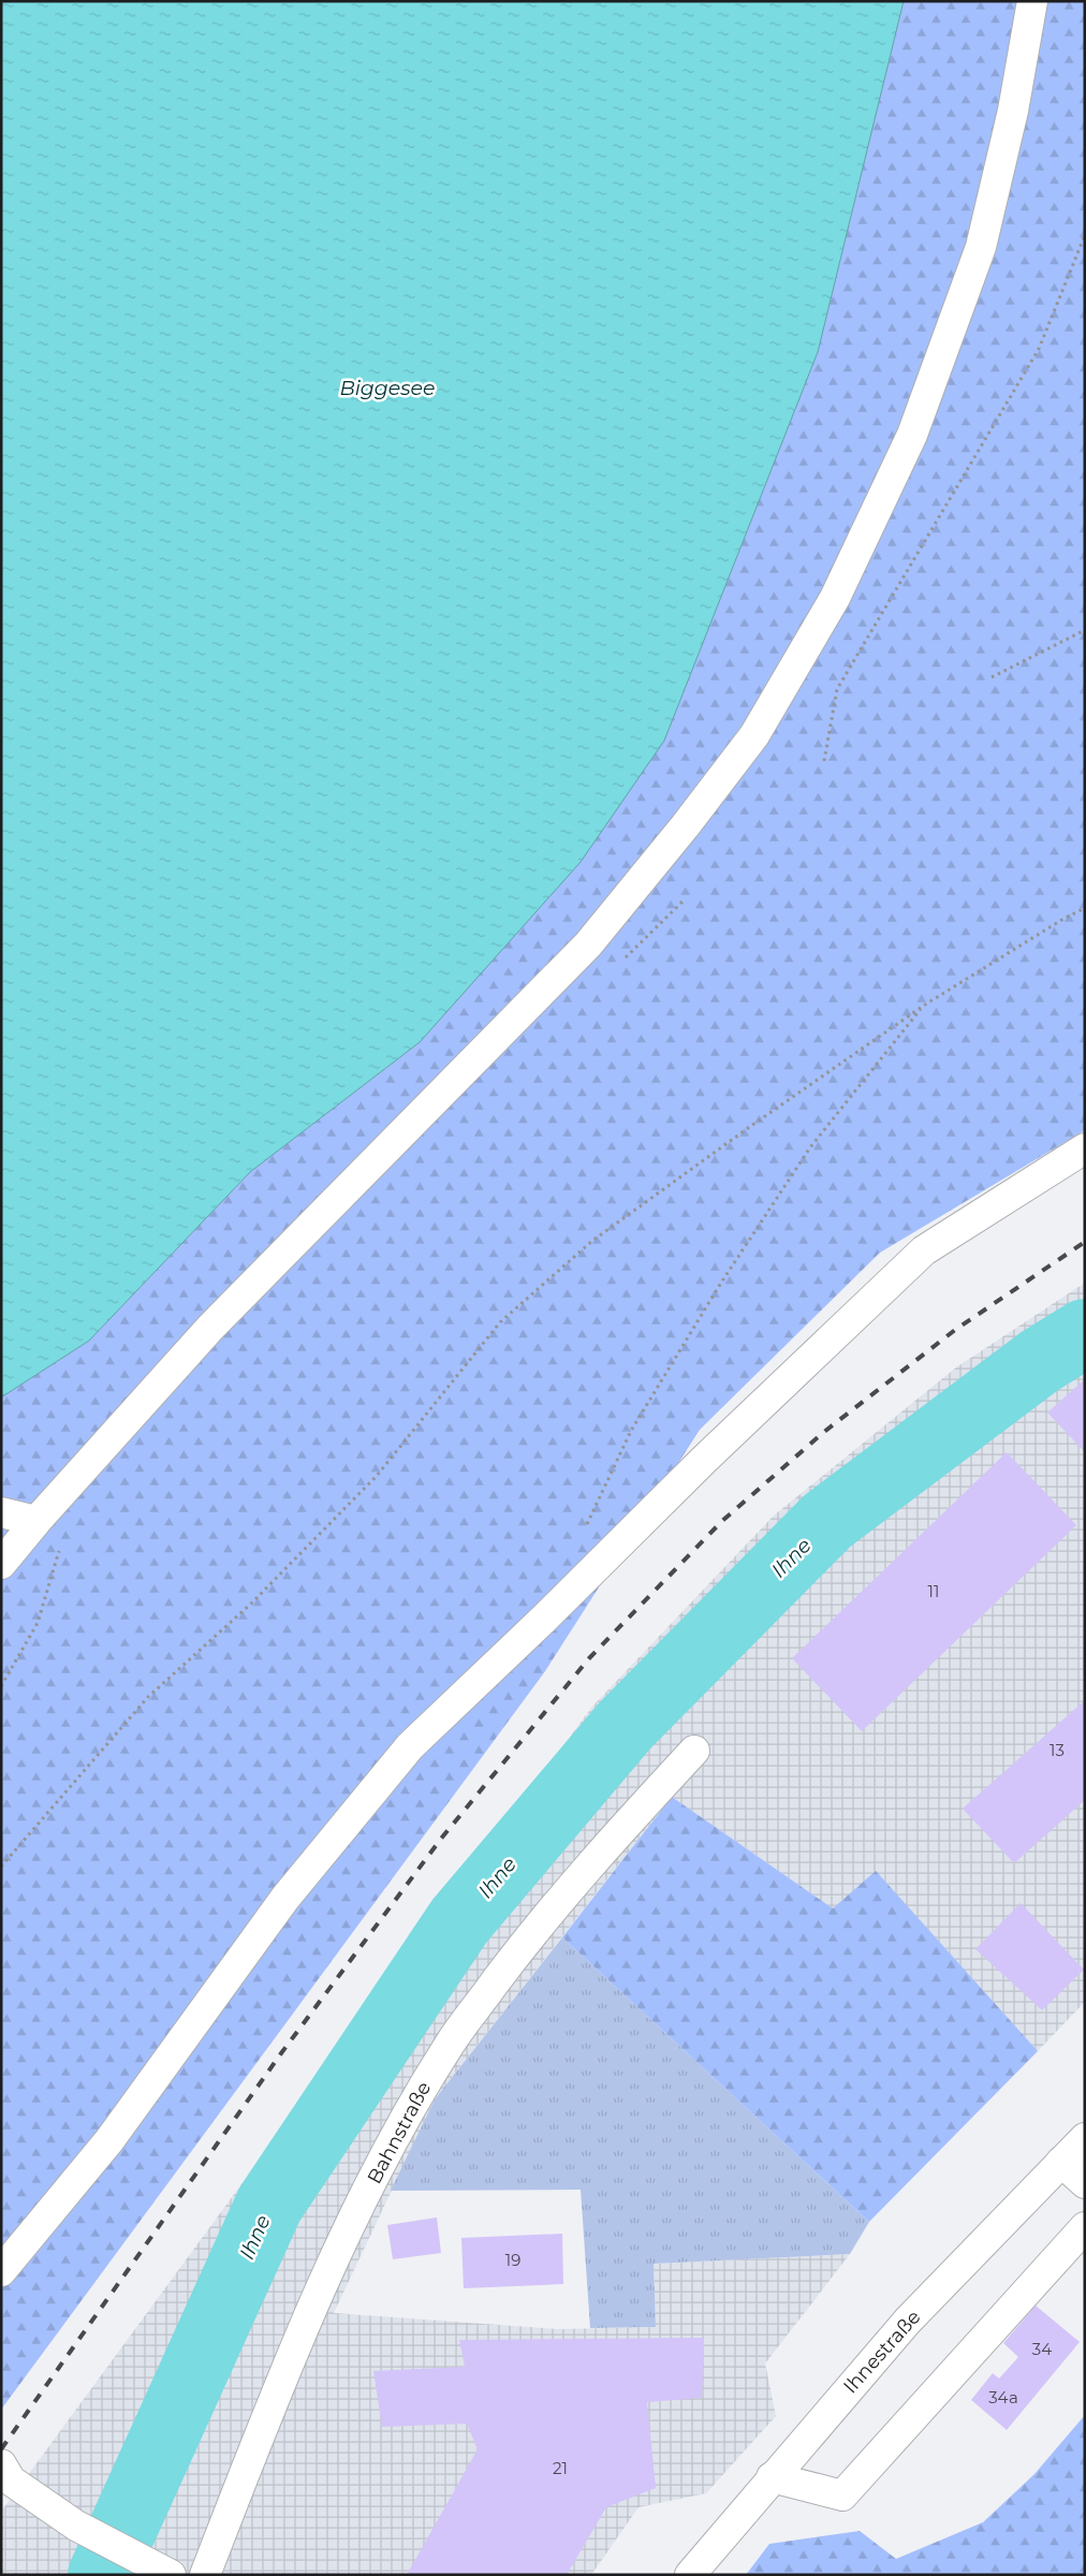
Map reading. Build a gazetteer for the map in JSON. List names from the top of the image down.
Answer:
{
  "streets": {
    "street": ["Bahnstraße", "Ihnestraße"]
  },
  "water": ["Biggesee", "Ihne"],
  "house_numbers": [
    "11",
    "13",
    "19",
    "34",
    "34a",
    "21"
  ]
}
